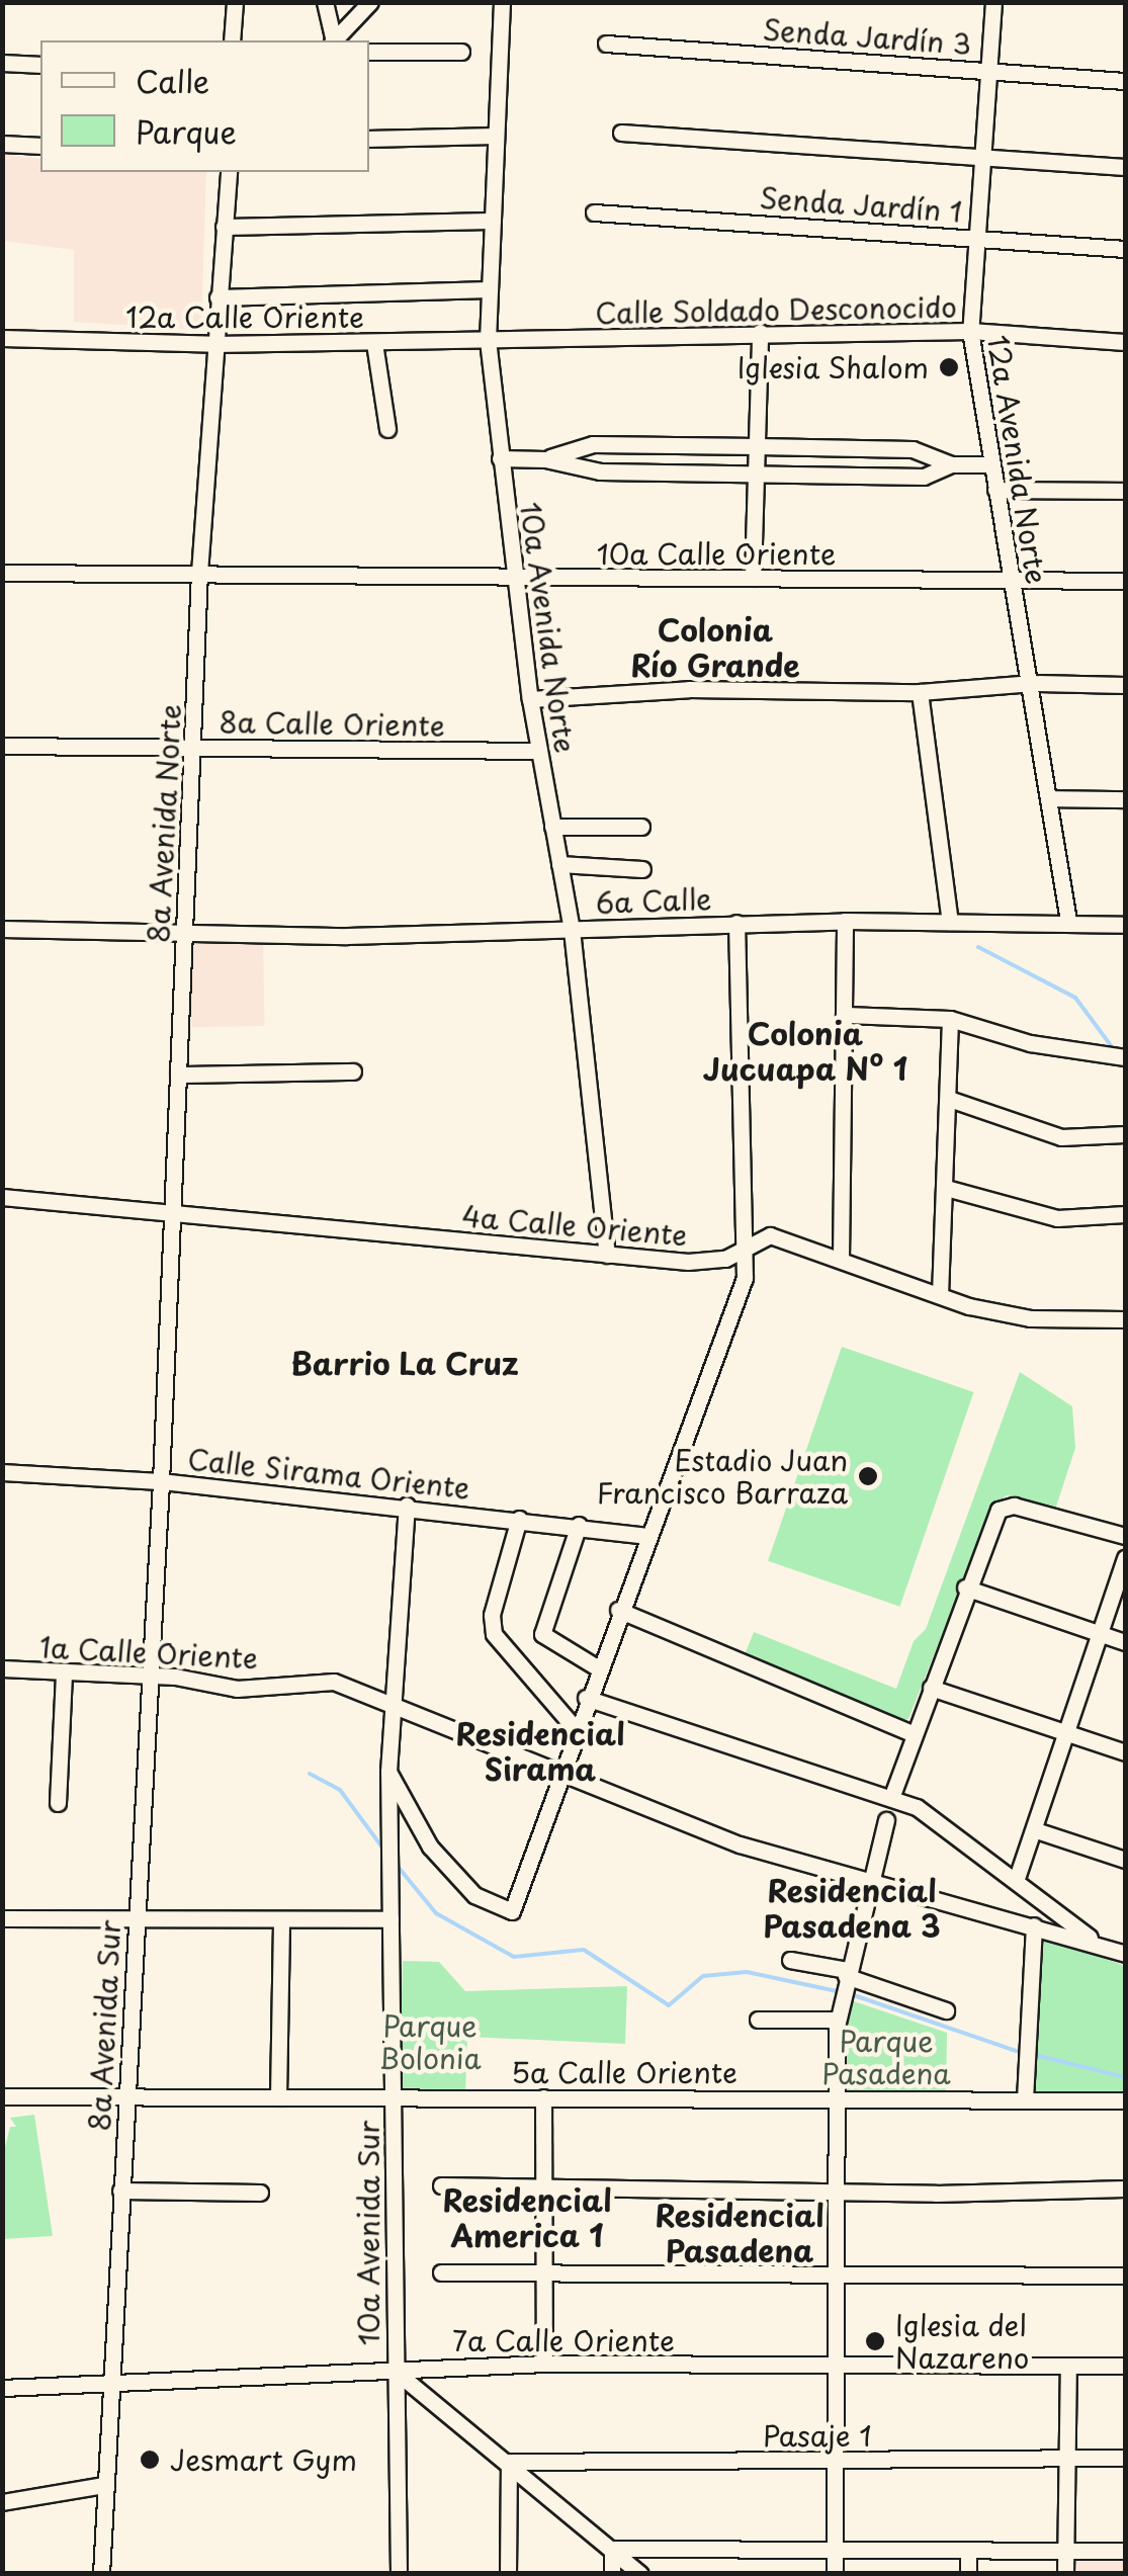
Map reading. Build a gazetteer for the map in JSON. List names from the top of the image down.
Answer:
{
  "streets": {
    "street": [
      "Senda Jardín 3",
      "Senda Jardín 1",
      "Calle Soldado Desconocido",
      "12a Calle Oriente",
      "12a Avenida Norte",
      "10a Calle Oriente",
      "10a Avenida Norte",
      "8a Calle Oriente",
      "8a Avenida Norte",
      "6a Calle",
      "4a Calle Oriente",
      "Calle Sirama Oriente",
      "1a Calle Oriente",
      "8a Avenida Sur",
      "5a Calle Oriente",
      "10a Avenida Sur",
      "7a Calle Oriente",
      "Pasaje 1"
    ]
  },
  "crossings": [
    ["Senda Jardín 3", "12a Avenida Norte"],
    ["Senda Jardín 1", "12a Avenida Norte"],
    ["Calle Soldado Desconocido", "12a Calle Oriente"],
    ["Calle Soldado Desconocido", "12a Avenida Norte"],
    ["Calle Soldado Desconocido", "10a Avenida Norte"],
    ["12a Calle Oriente", "10a Avenida Norte"],
    ["12a Calle Oriente", "8a Avenida Norte"],
    ["12a Avenida Norte", "10a Calle Oriente"],
    ["12a Avenida Norte", "6a Calle"],
    ["10a Calle Oriente", "10a Avenida Norte"],
    ["10a Calle Oriente", "8a Avenida Norte"],
    ["10a Avenida Norte", "8a Calle Oriente"],
    ["10a Avenida Norte", "6a Calle"],
    ["10a Avenida Norte", "4a Calle Oriente"],
    ["8a Calle Oriente", "8a Avenida Norte"],
    ["8a Avenida Norte", "6a Calle"],
    ["8a Avenida Norte", "4a Calle Oriente"],
    ["8a Avenida Norte", "Calle Sirama Oriente"],
    ["8a Avenida Norte", "8a Avenida Sur"],
    ["Calle Sirama Oriente", "8a Avenida Sur"],
    ["Calle Sirama Oriente", "10a Avenida Sur"],
    ["1a Calle Oriente", "8a Avenida Sur"],
    ["1a Calle Oriente", "10a Avenida Sur"],
    ["8a Avenida Sur", "5a Calle Oriente"],
    ["8a Avenida Sur", "7a Calle Oriente"],
    ["5a Calle Oriente", "10a Avenida Sur"],
    ["10a Avenida Sur", "7a Calle Oriente"]
  ],
  "districts": [
    "Colonia Río Grande",
    "Colonia Jucuapa Nº 1",
    "Barrio La Cruz",
    "Residencial Sirama",
    "Residencial Pasadena 3",
    "Residencial America 1",
    "Residencial Pasadena"
  ],
  "parks": ["Parque Bolonia", "Parque Pasadena"],
  "places": [
    "Iglesia Shalom",
    "Estadio Juan Francisco Barraza",
    "Iglesia del Nazareno",
    "Jesmart Gym"
  ],
  "legend": ["Calle", "Parque"]
}
